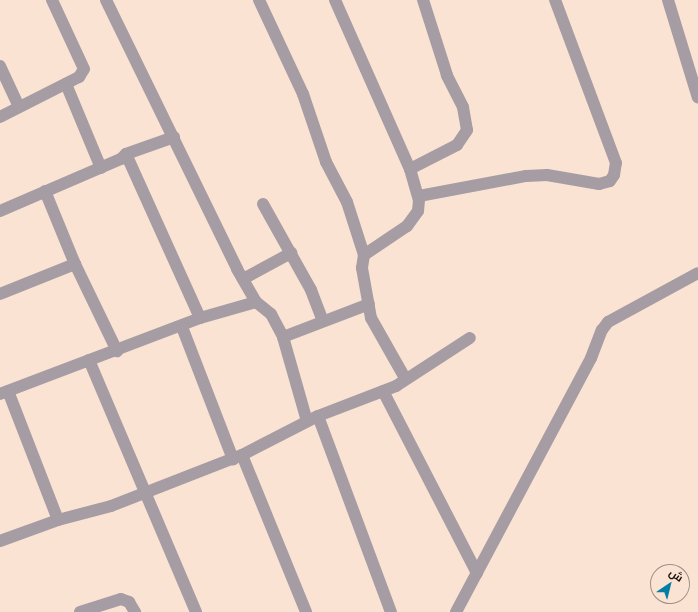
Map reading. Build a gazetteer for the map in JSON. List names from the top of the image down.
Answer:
{
  "north": "top right"
}
